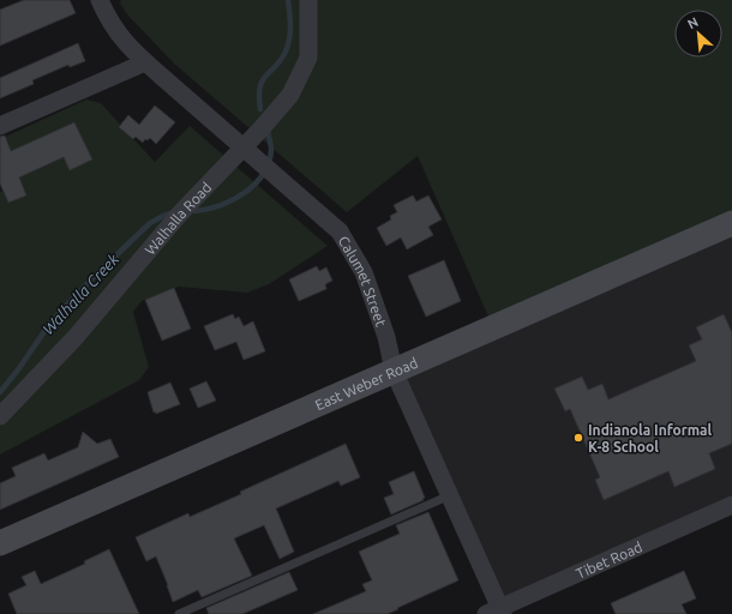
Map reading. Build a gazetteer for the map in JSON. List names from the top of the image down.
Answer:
{
  "streets": {
    "street": [
      "Walhalla Road",
      "Calumet Street",
      "East Weber Road",
      "Tibet Road"
    ]
  },
  "crossings": [
    ["Calumet Street", "East Weber Road"],
    ["Calumet Street", "Tibet Road"]
  ],
  "water": ["Walhalla Creek"],
  "places": ["Indianola Informal K-8 School"],
  "north": "top left"
}
